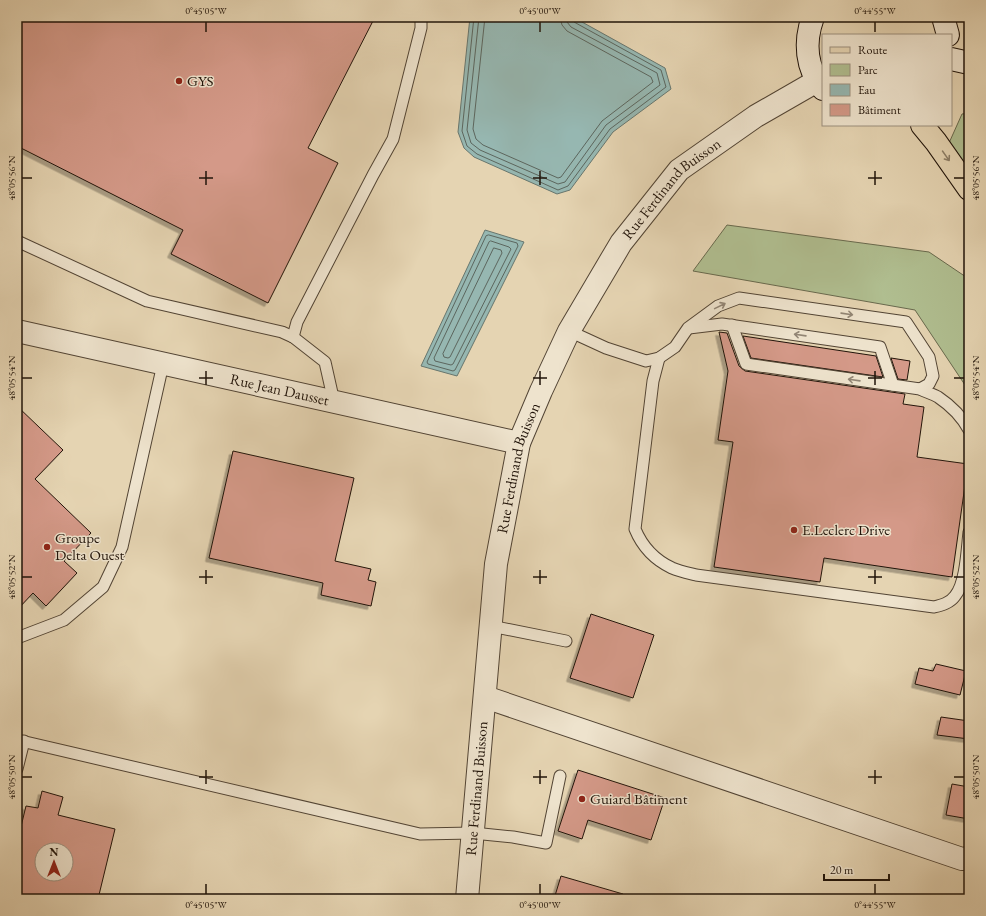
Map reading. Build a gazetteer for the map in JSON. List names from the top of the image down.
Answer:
{
  "streets": {
    "street": ["Rue Ferdinand Buisson", "Rue Jean Dausset"]
  },
  "crossings": [
    ["Rue Ferdinand Buisson", "Rue Jean Dausset"]
  ],
  "places": [
    "GYS",
    "E.Leclerc Drive",
    "Groupe Delta Ouest",
    "Guiard Bâtiment"
  ],
  "legend": [
    "Route",
    "Parc",
    "Eau",
    "Bâtiment"
  ],
  "scale_bar": "20 m",
  "north": "top",
  "coordinates": [
    "0°45'05\"W",
    "0°45'00\"W",
    "0°44'55\"W",
    "48°05'56\"N",
    "48°05'54\"N",
    "48°05'52\"N",
    "48°05'50\"N"
  ]
}
